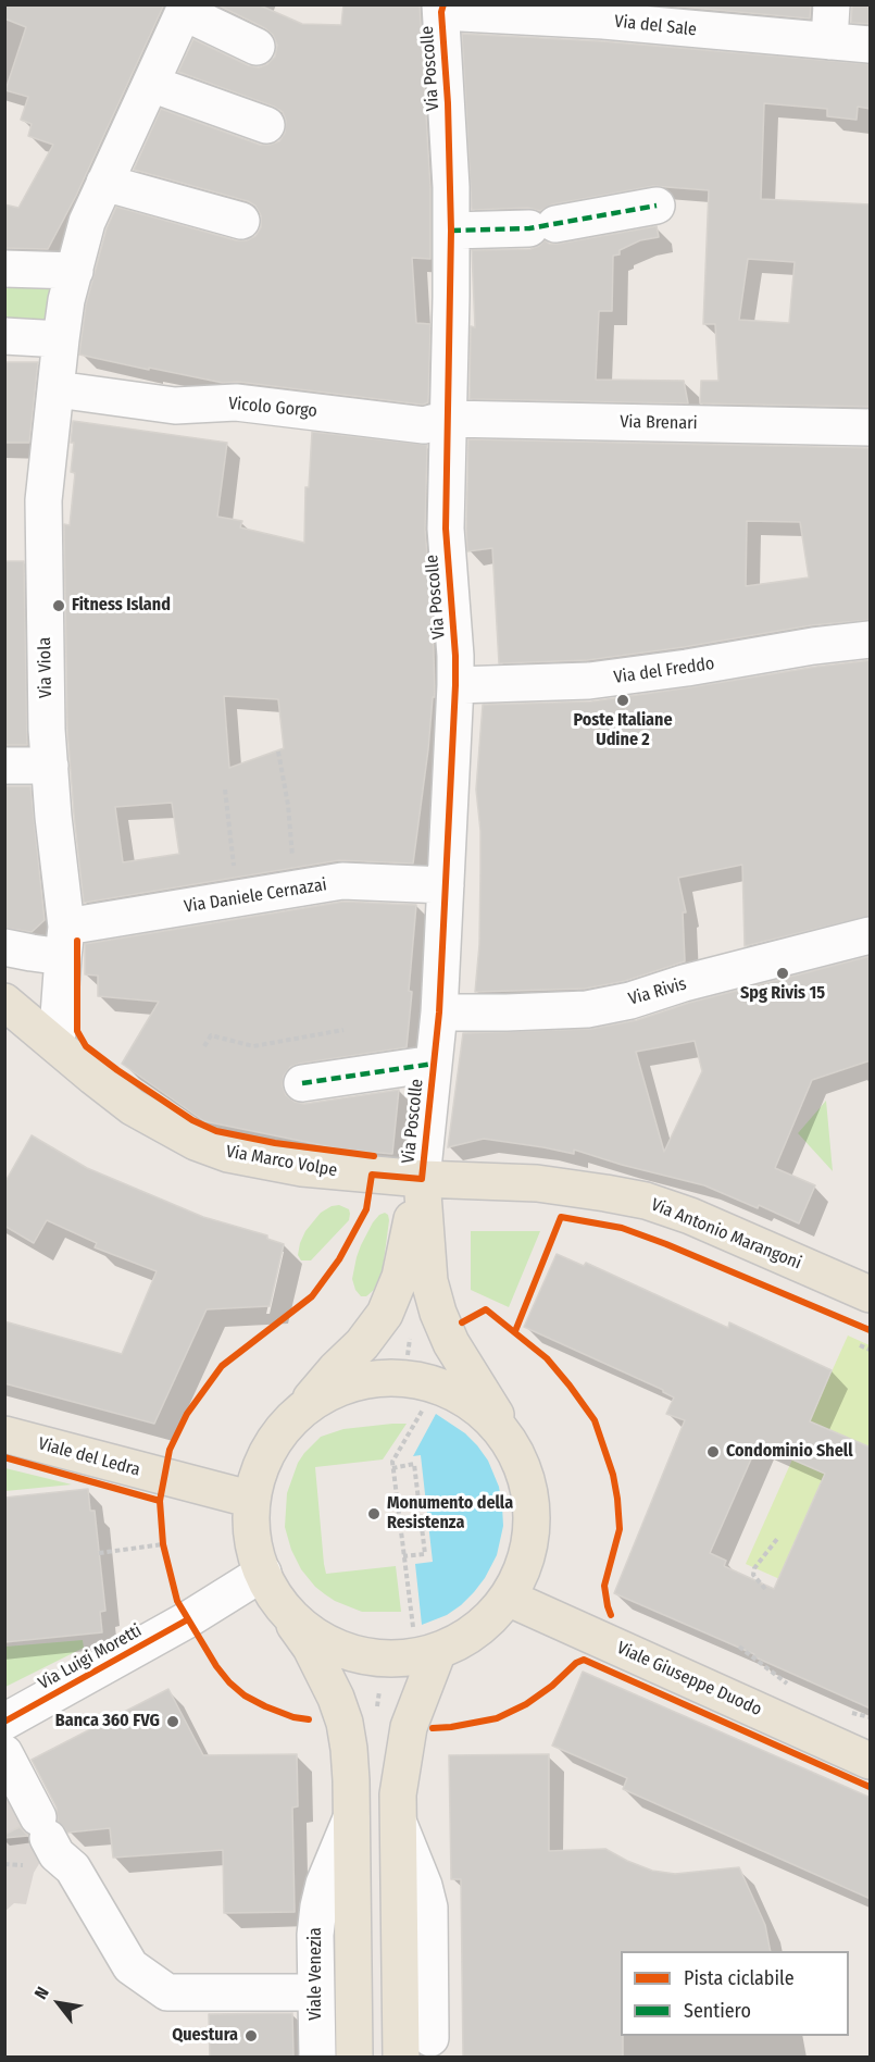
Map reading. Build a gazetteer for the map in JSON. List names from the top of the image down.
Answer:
{
  "streets": {
    "main road": [
      "Via Marco Volpe",
      "Via Antonio Marangoni",
      "Viale del Ledra",
      "Viale Giuseppe Duodo",
      "Viale Venezia"
    ],
    "street": [
      "Via del Sale",
      "Via Poscolle",
      "Vicolo Gorgo",
      "Via Brenari",
      "Via Viola",
      "Via del Freddo",
      "Via Daniele Cernazai",
      "Via Rivis",
      "Via Luigi Moretti"
    ]
  },
  "crossings": [
    ["Via del Sale", "Via Poscolle"],
    ["Via Poscolle", "Vicolo Gorgo"],
    ["Via Poscolle", "Via Brenari"],
    ["Via Poscolle", "Via del Freddo"],
    ["Via Poscolle", "Via Daniele Cernazai"],
    ["Via Poscolle", "Via Rivis"],
    ["Via Poscolle", "Via Marco Volpe"],
    ["Via Poscolle", "Via Antonio Marangoni"],
    ["Vicolo Gorgo", "Via Brenari"],
    ["Vicolo Gorgo", "Via Viola"],
    ["Via Viola", "Via Daniele Cernazai"],
    ["Via Marco Volpe", "Via Antonio Marangoni"]
  ],
  "places": [
    "Fitness Island",
    "Poste Italiane Udine 2",
    "Spg Rivis 15",
    "Condominio Shell",
    "Monumento della Resistenza",
    "Banca 360 FVG",
    "Questura"
  ],
  "legend": ["Pista ciclabile", "Sentiero"],
  "north": "top left"
}
